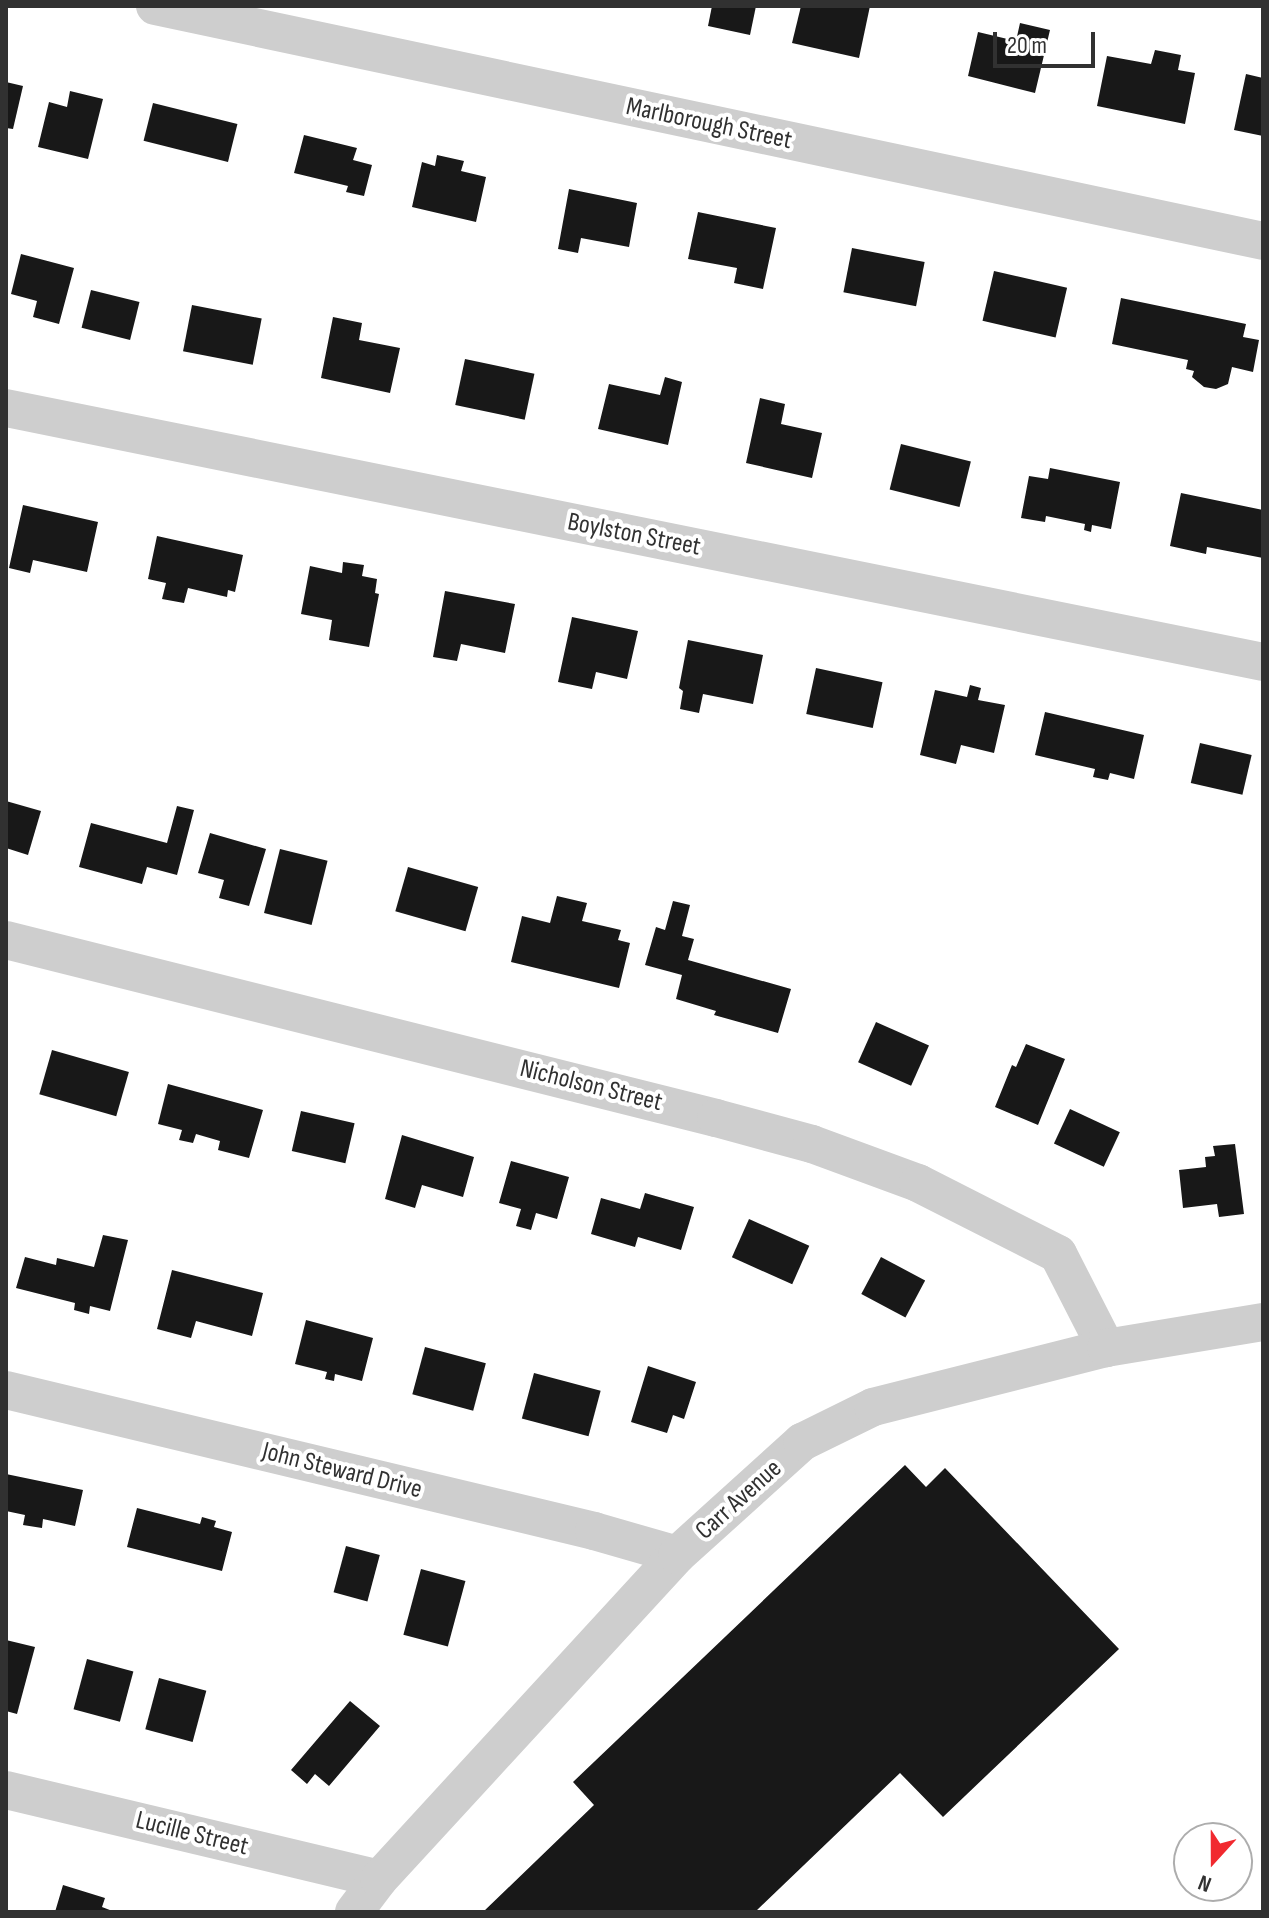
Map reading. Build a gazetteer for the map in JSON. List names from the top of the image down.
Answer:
{
  "streets": {
    "street": [
      "Marlborough Street",
      "Boylston Street",
      "Nicholson Street",
      "John Steward Drive",
      "Carr Avenue",
      "Lucille Street"
    ]
  },
  "crossings": [
    ["Nicholson Street", "Carr Avenue"],
    ["John Steward Drive", "Carr Avenue"],
    ["Carr Avenue", "Lucille Street"]
  ],
  "scale_bar": "20 m",
  "north": "bottom"
}
